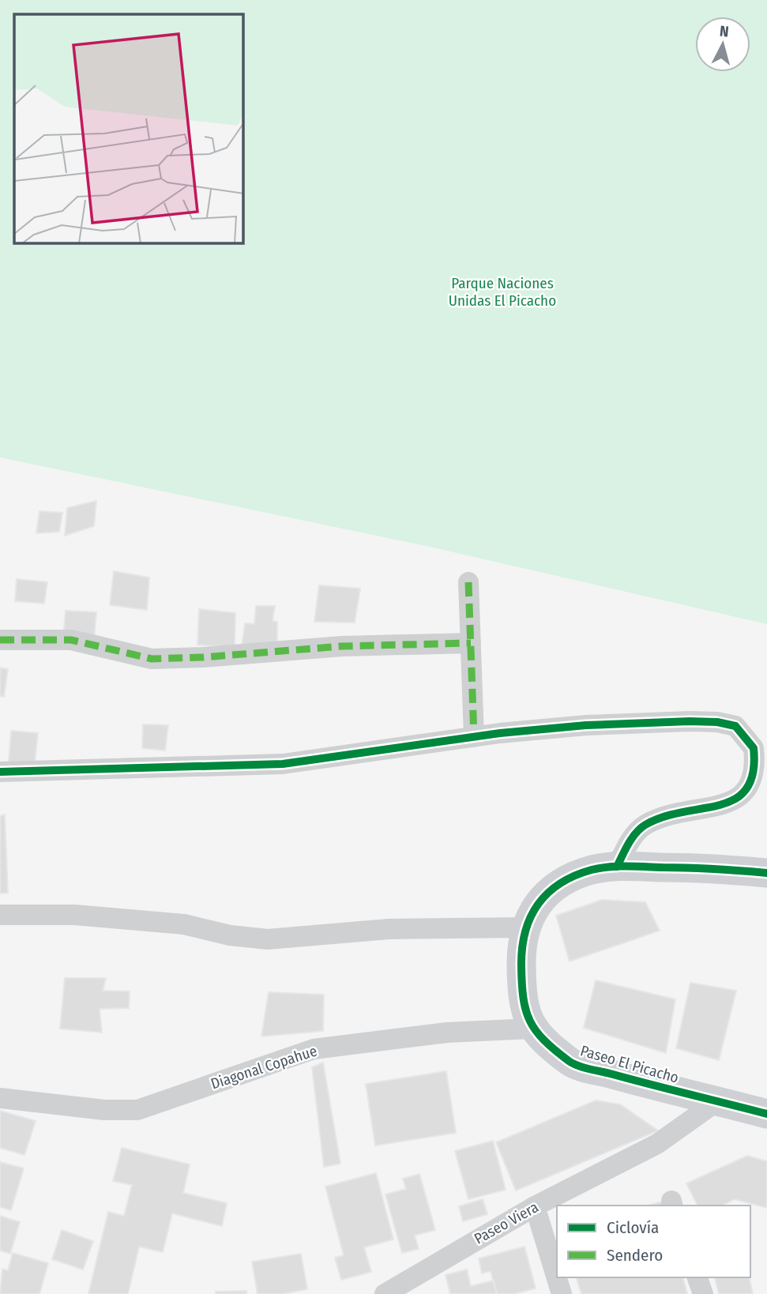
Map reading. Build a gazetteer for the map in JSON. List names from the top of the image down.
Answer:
{
  "streets": {
    "street": ["Paseo El Picacho", "Diagonal Copahue", "Paseo Viera"]
  },
  "crossings": [
    ["Paseo El Picacho", "Diagonal Copahue"],
    ["Paseo El Picacho", "Paseo Viera"]
  ],
  "parks": ["Parque Naciones Unidas El Picacho"],
  "legend": ["Ciclovía", "Sendero"],
  "north": "top"
}
